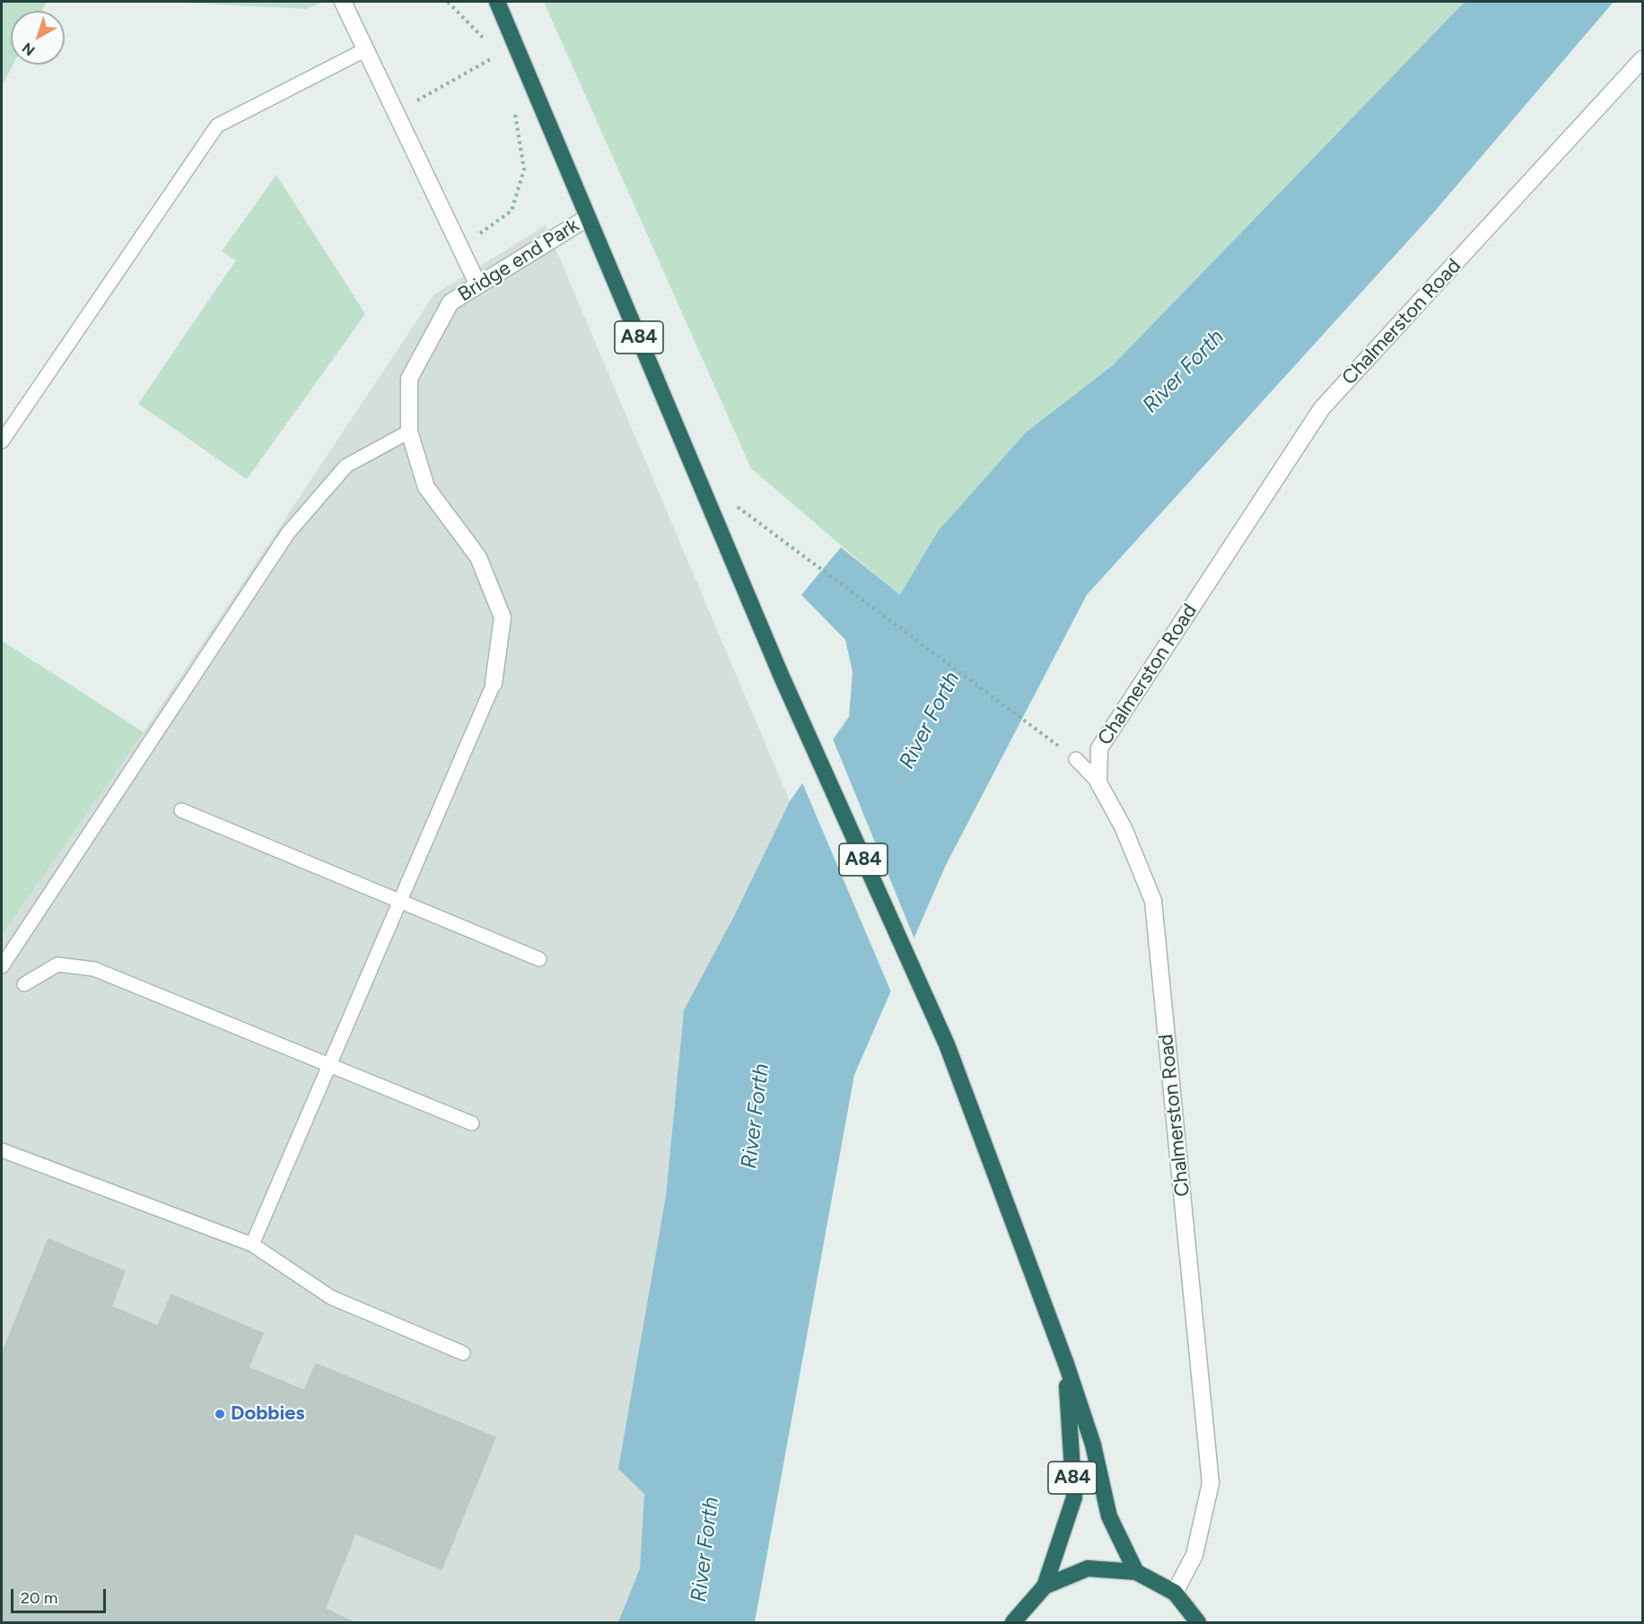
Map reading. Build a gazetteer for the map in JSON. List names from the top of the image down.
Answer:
{
  "streets": {
    "highway": ["A84"],
    "street": ["Bridge end Park", "Chalmerston Road"]
  },
  "crossings": [
    ["Bridge end Park", "A84"],
    ["Chalmerston Road", "A84"]
  ],
  "water": ["River Forth"],
  "places": ["Dobbies"],
  "scale_bar": "20 m",
  "north": "bottom left"
}
